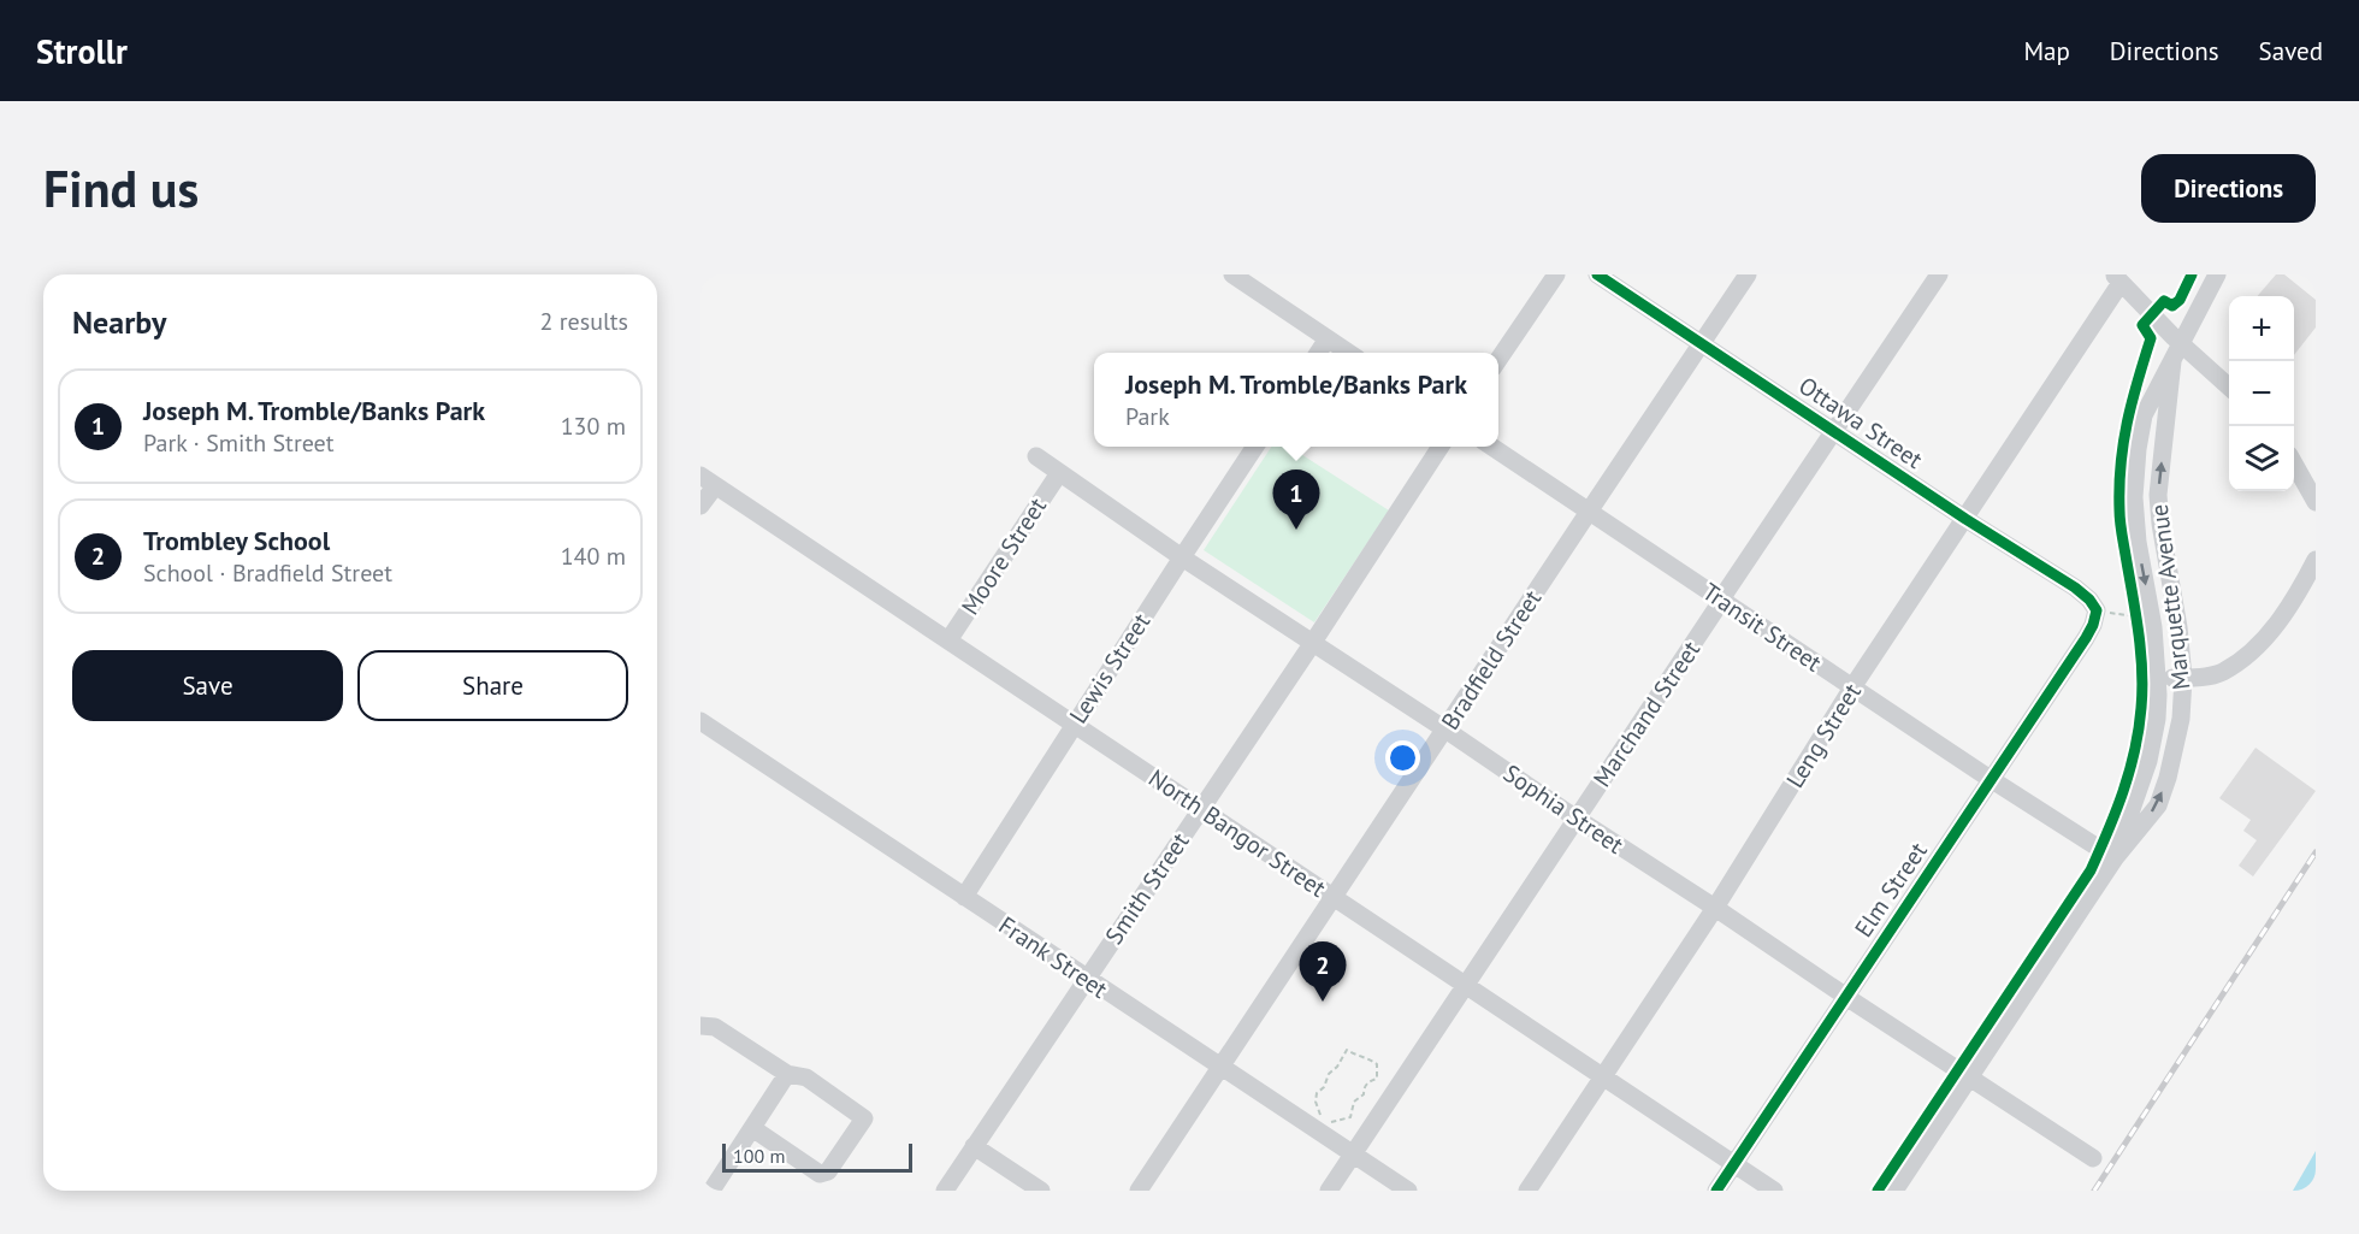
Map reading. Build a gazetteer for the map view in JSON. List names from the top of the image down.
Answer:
{
  "streets": {
    "street": [
      "Ottawa Street",
      "Moore Street",
      "Marquette Avenue",
      "Transit Street",
      "Bradfield Street",
      "Lewis Street",
      "Marchand Street",
      "Leng Street",
      "Sophia Street",
      "North Bangor Street",
      "Smith Street",
      "Elm Street",
      "Frank Street"
    ]
  },
  "crossings": [
    ["Ottawa Street", "Bradfield Street"],
    ["Ottawa Street", "Marchand Street"],
    ["Ottawa Street", "Leng Street"],
    ["Ottawa Street", "Elm Street"],
    ["Moore Street", "Sophia Street"],
    ["Moore Street", "North Bangor Street"],
    ["Marquette Avenue", "Transit Street"],
    ["Marquette Avenue", "Sophia Street"],
    ["Transit Street", "Bradfield Street"],
    ["Transit Street", "Marchand Street"],
    ["Transit Street", "Leng Street"],
    ["Transit Street", "Elm Street"],
    ["Bradfield Street", "Sophia Street"],
    ["Bradfield Street", "North Bangor Street"],
    ["Bradfield Street", "Frank Street"],
    ["Lewis Street", "Sophia Street"],
    ["Lewis Street", "North Bangor Street"],
    ["Lewis Street", "Frank Street"],
    ["Marchand Street", "Sophia Street"],
    ["Marchand Street", "North Bangor Street"],
    ["Marchand Street", "Frank Street"],
    ["Leng Street", "Sophia Street"],
    ["Leng Street", "North Bangor Street"],
    ["Sophia Street", "Smith Street"],
    ["Sophia Street", "Elm Street"],
    ["North Bangor Street", "Smith Street"],
    ["North Bangor Street", "Elm Street"],
    ["Smith Street", "Frank Street"]
  ],
  "scale_bar": "100 m",
  "page": {
    "header": "Strollr",
    "nav": ["Map", "Directions", "Saved"],
    "buttons": [
      "Directions",
      ["Save", "Share"]
    ],
    "title": "Find us",
    "heading": ["Nearby", "2 results"],
    "map_buttons": ["+", "−"],
    "popup": ["Joseph M. Tromble/Banks Park", "Park"],
    "list": [
      {
        "mark": "1",
        "name": "Joseph M. Tromble/Banks Park",
        "note": "Park · Smith Street",
        "value": "130 m"
      },
      {
        "mark": "2",
        "name": "Trombley School",
        "note": "School · Bradfield Street",
        "value": "140 m"
      }
    ],
    "pins": ["1", "2"],
    "scale": "100 m"
  }
}
